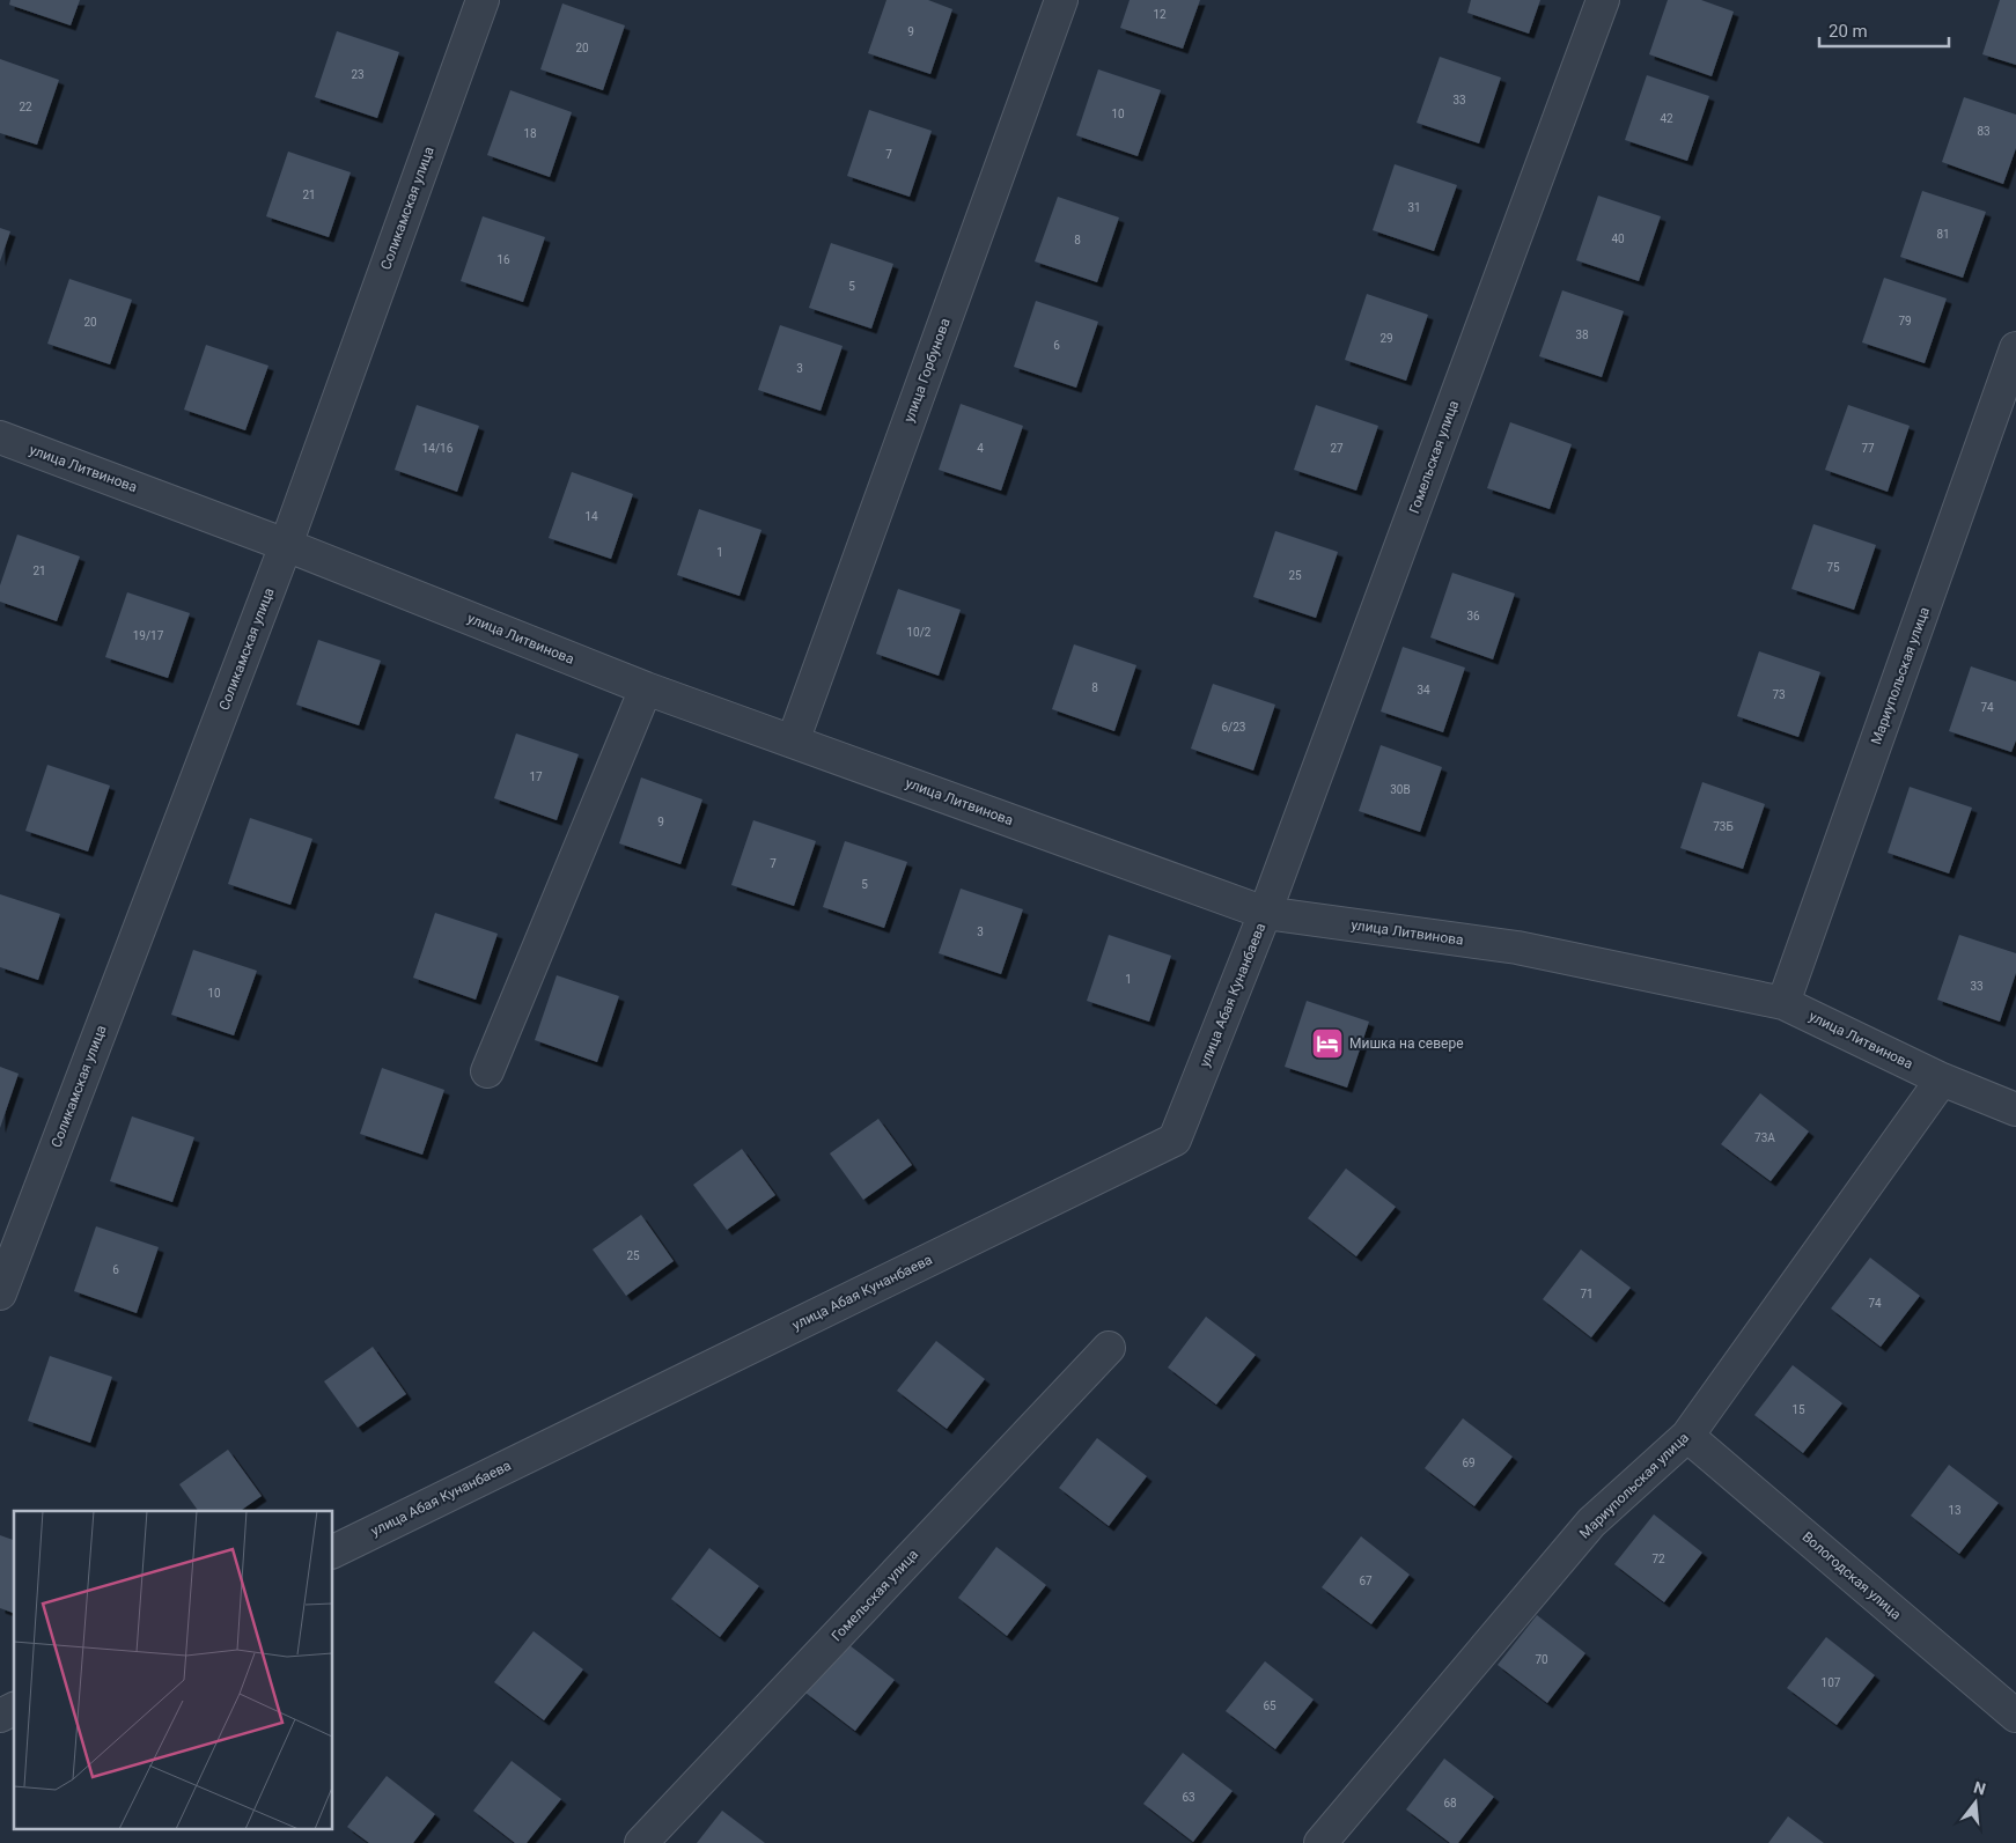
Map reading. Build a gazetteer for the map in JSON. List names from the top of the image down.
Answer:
{
  "streets": {
    "street": [
      "Соликамская улица",
      "улица Горбунова",
      "Гомельская улица",
      "улица Литвинова",
      "Мариупольская улица",
      "улица Абая Кунанбаева",
      "Вологодская улица"
    ]
  },
  "crossings": [
    ["Соликамская улица", "улица Литвинова"],
    ["улица Горбунова", "улица Литвинова"],
    ["Гомельская улица", "улица Литвинова"],
    ["Гомельская улица", "улица Абая Кунанбаева"],
    ["улица Литвинова", "Мариупольская улица"],
    ["улица Литвинова", "улица Абая Кунанбаева"],
    ["Мариупольская улица", "Вологодская улица"]
  ],
  "places": {
    "hotel": ["Мишка на севере"]
  },
  "house_numbers": [
    "12",
    "9",
    "20",
    "23",
    "33",
    "22",
    "10",
    "42",
    "83",
    "18",
    "7",
    "21",
    "31",
    "81",
    "40",
    "8",
    "16",
    "5",
    "79",
    "20",
    "38",
    "29",
    "6",
    "3",
    "14/16",
    "4",
    "27",
    "77",
    "14",
    "1",
    "75",
    "21",
    "25",
    "36",
    "10/2",
    "19/17",
    "8",
    "34",
    "73",
    "74",
    "6/23",
    "17",
    "30В",
    "9",
    "73Б",
    "7",
    "5",
    "3",
    "1",
    "33",
    "10",
    "73А",
    "25",
    "6",
    "71",
    "74",
    "15",
    "69",
    "13",
    "72",
    "67",
    "70",
    "107",
    "65",
    "63",
    "68"
  ],
  "scale_bar": "20 m",
  "north": "top"
}
